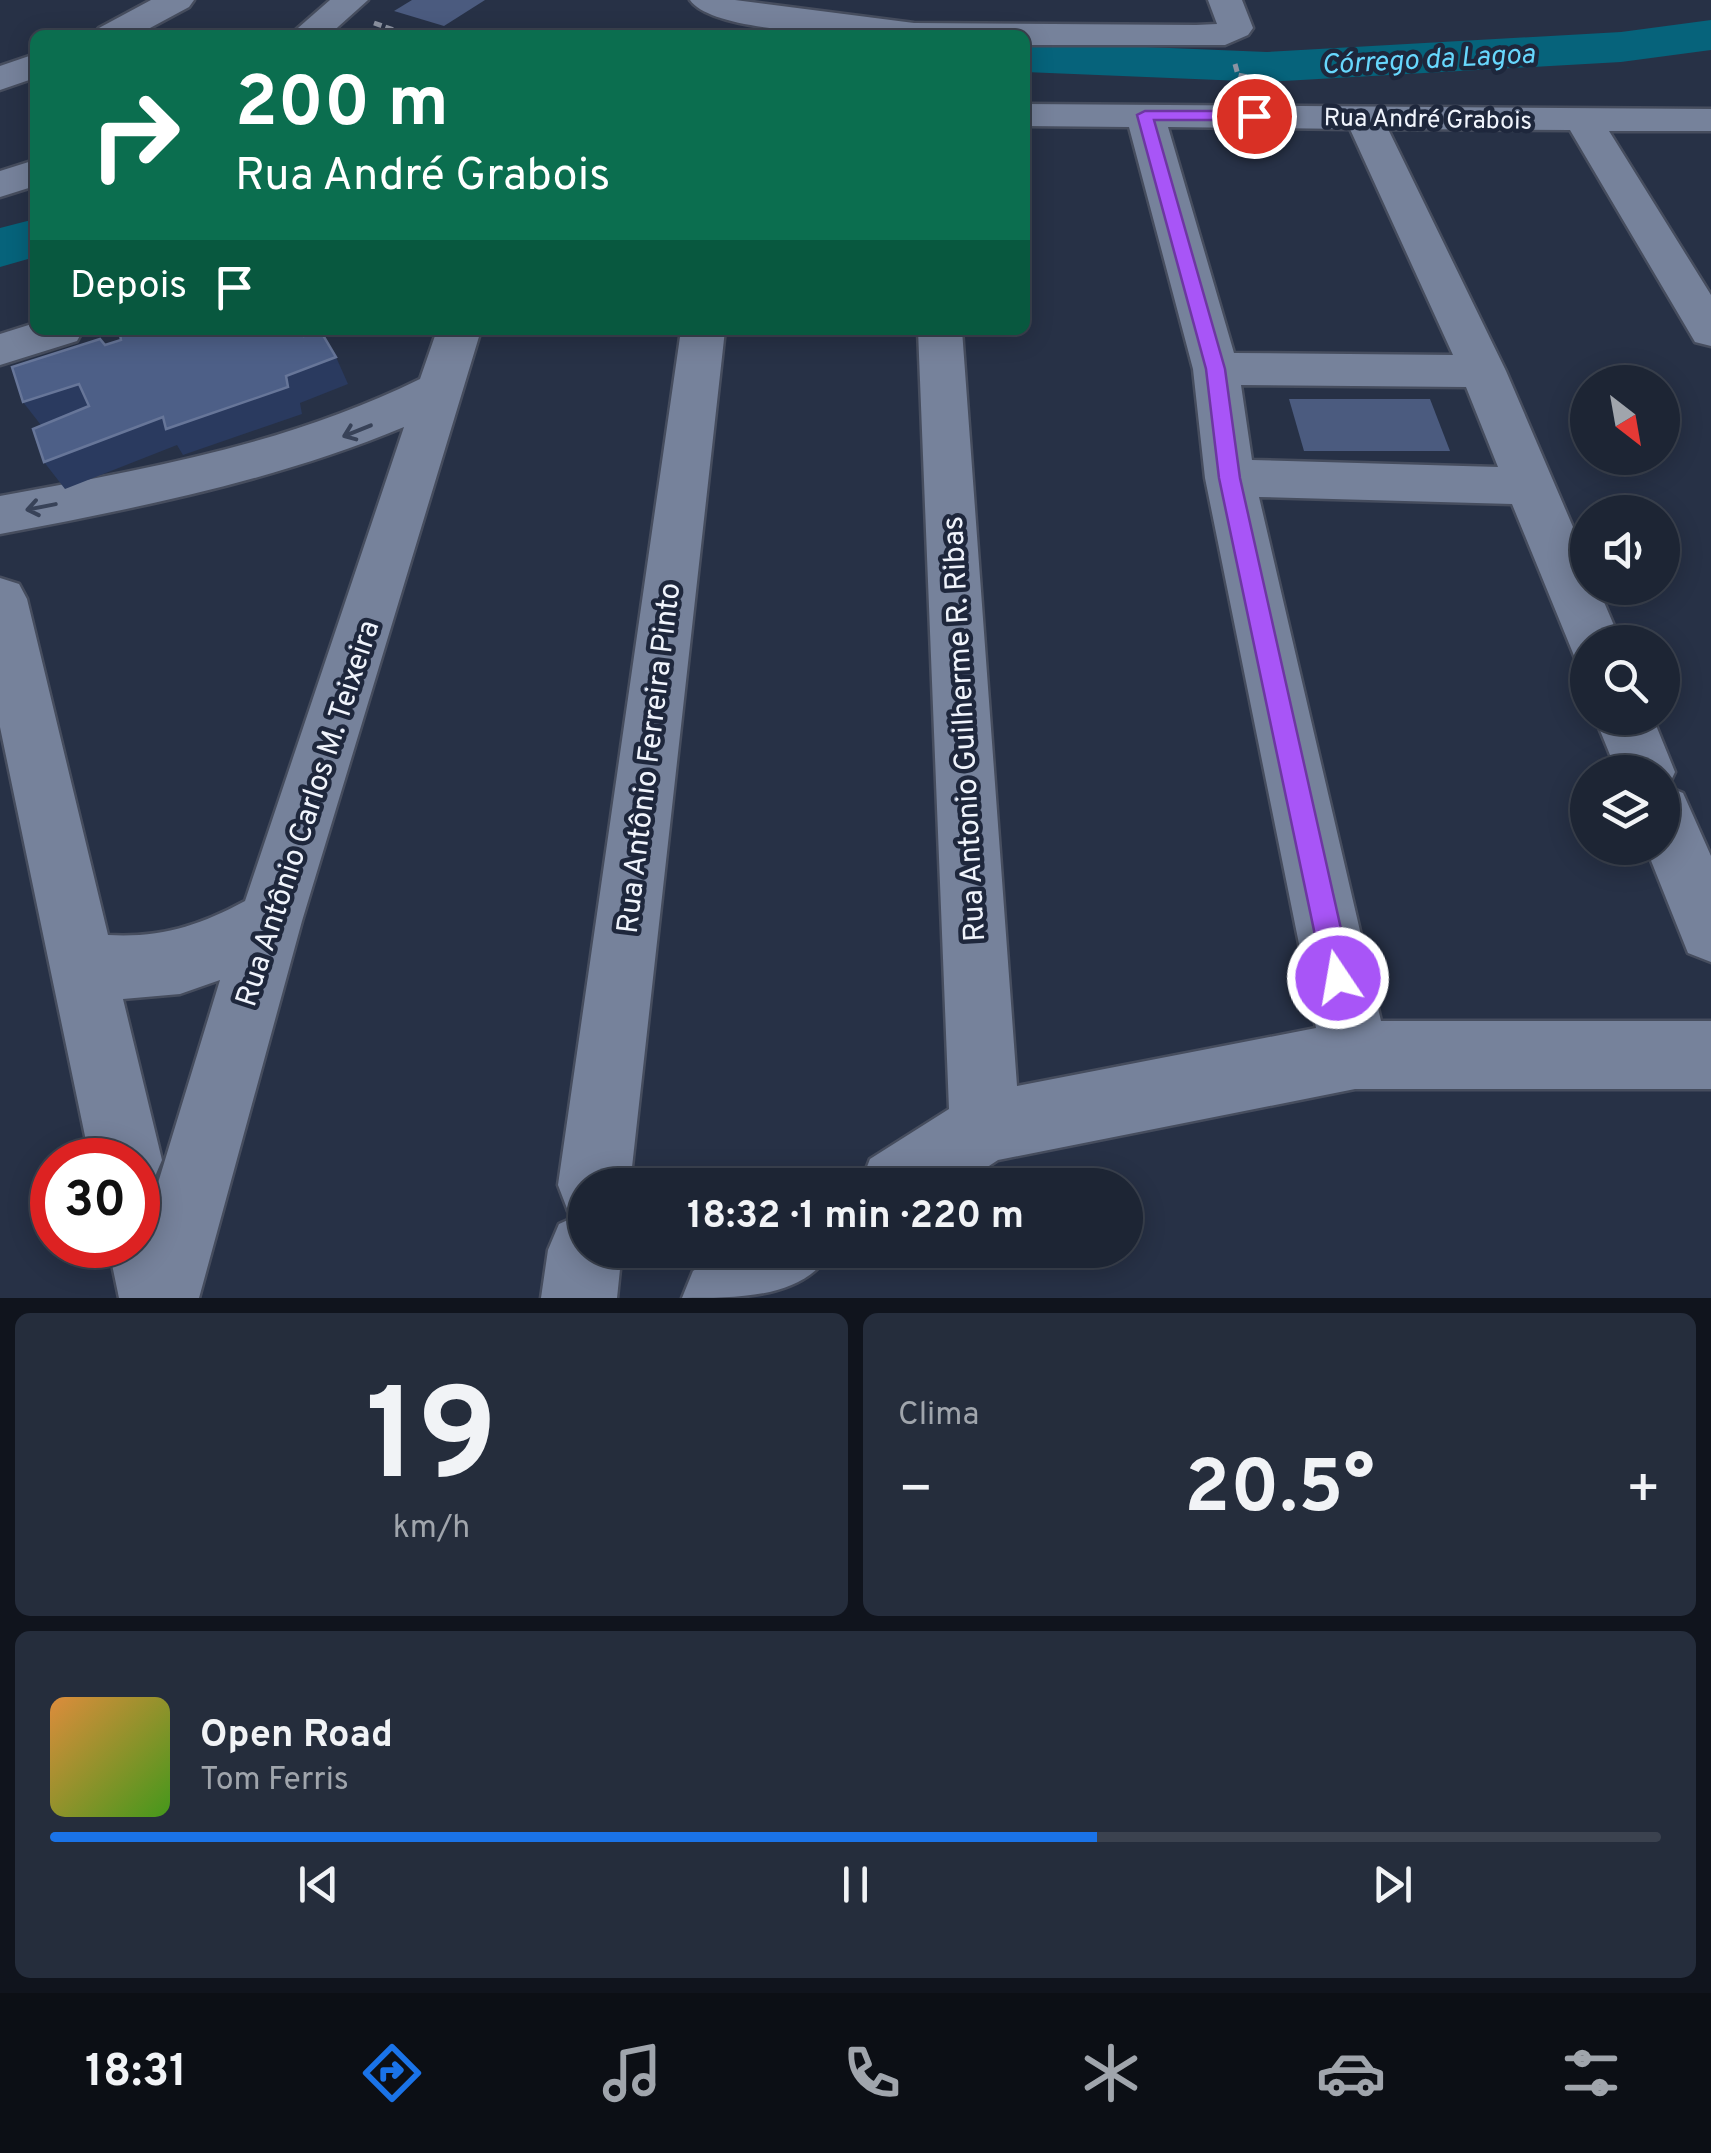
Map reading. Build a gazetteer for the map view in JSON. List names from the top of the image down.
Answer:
{
  "streets": {
    "street": [
      "Rua André Grabois",
      "Rua Antonio Guilherme R. Ribas",
      "Rua Antônio Ferreira Pinto",
      "Rua Antônio Carlos M. Teixeira"
    ]
  },
  "water": ["Córrego da Lagoa"],
  "north": "bottom right",
  "page": {
    "turn": ["200 m", "Rua André Grabois"],
    "then": "Depois",
    "limit": "30",
    "trip": "18:32 · 1 min · 220 m",
    "tile": [
      ["19", "km/h"],
      "Clima"
    ],
    "heat": ["−", "20.5°", "+"],
    "song": ["Open Road", "Tom Ferris"],
    "tabs": "18:31"
  }
}
